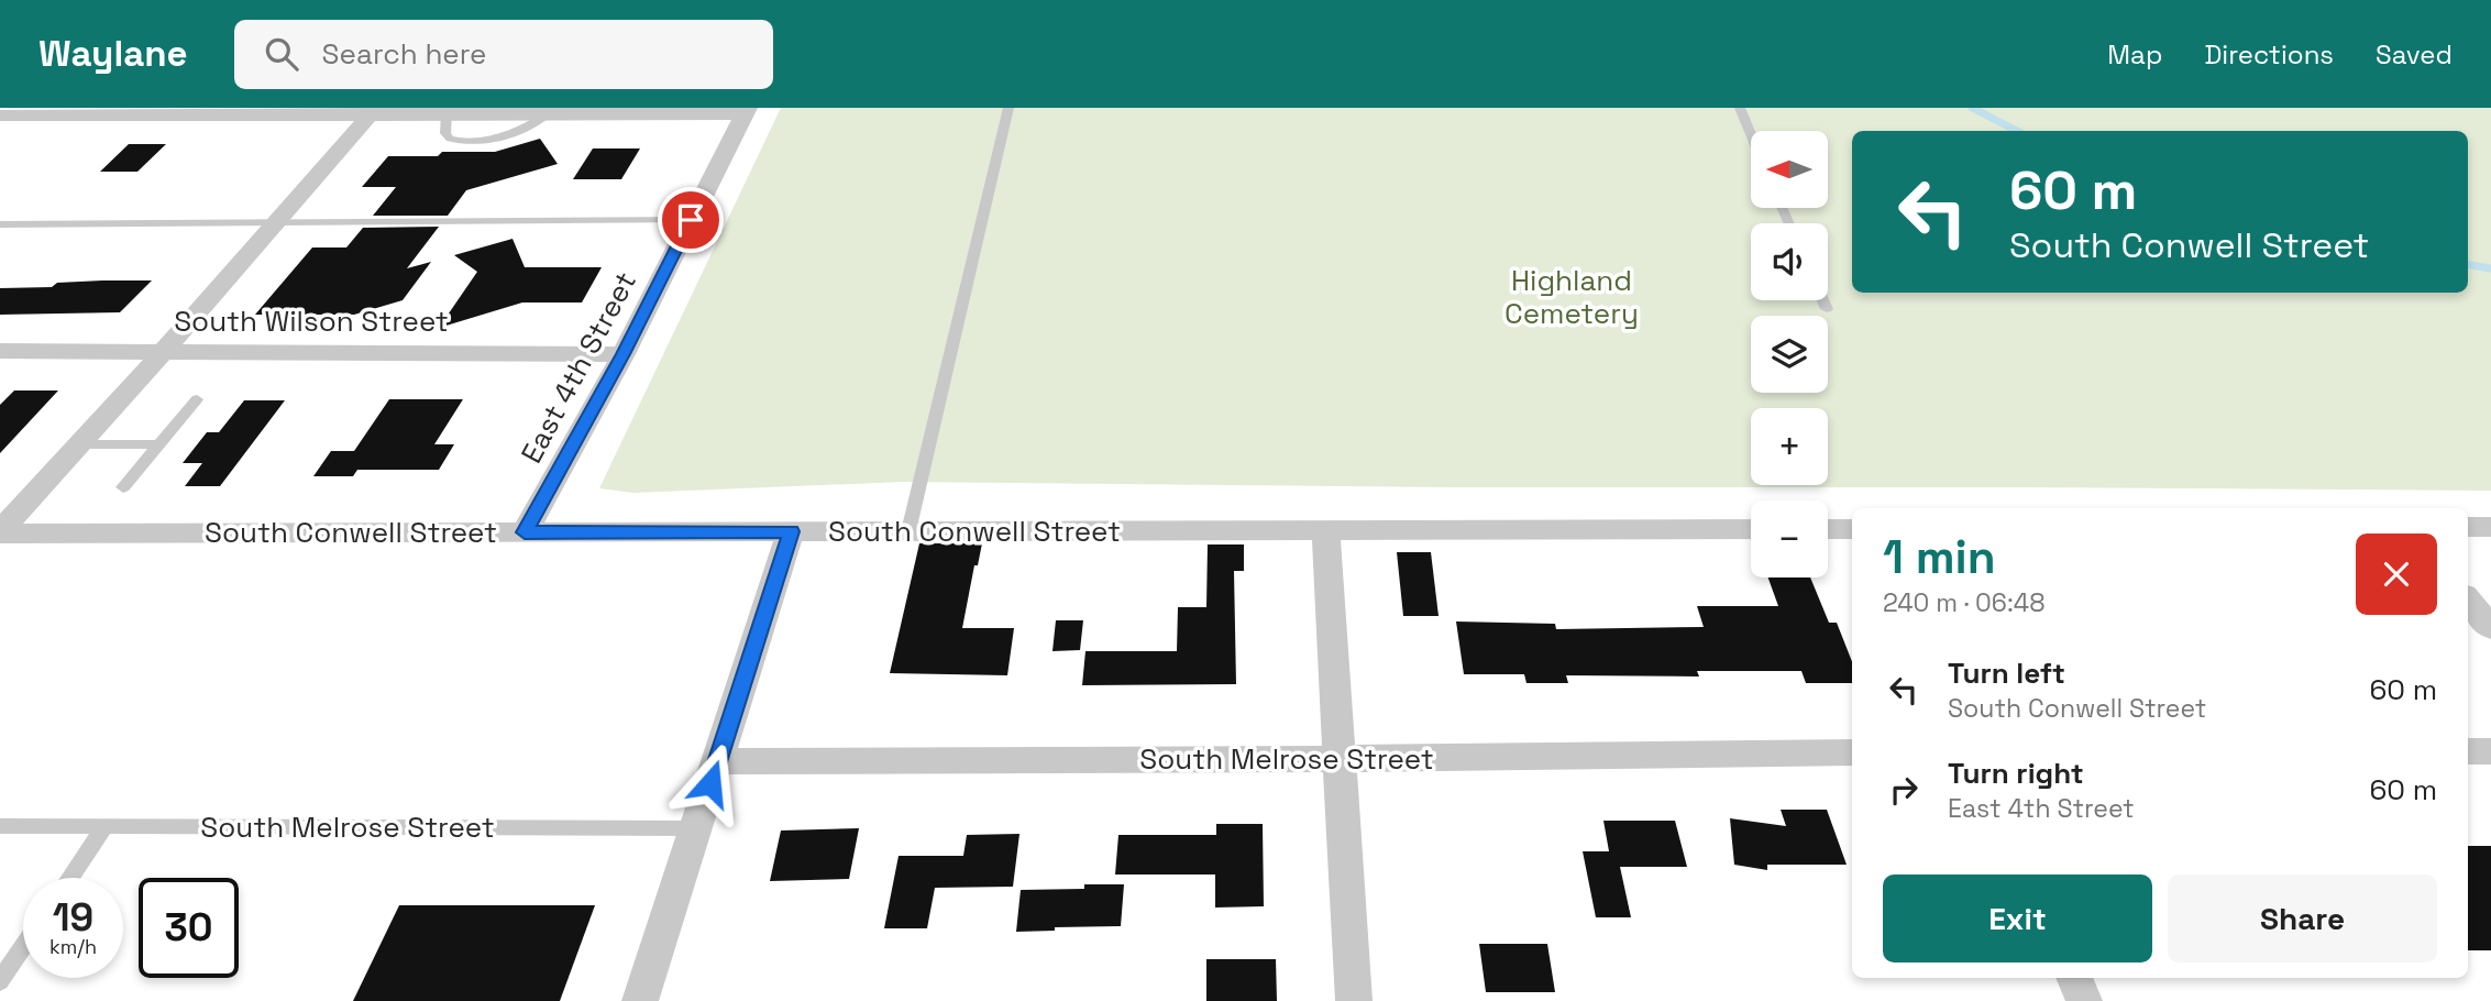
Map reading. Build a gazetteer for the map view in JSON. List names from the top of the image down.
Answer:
{
  "streets": {
    "street": [
      "South Wilson Street",
      "East 4th Street",
      "South Conwell Street",
      "South Melrose Street"
    ]
  },
  "crossings": [
    ["South Wilson Street", "East 4th Street"],
    ["East 4th Street", "South Conwell Street"]
  ],
  "parks": ["Highland Cemetery"],
  "north": "left",
  "page": {
    "header": "Waylane",
    "search": "Search here",
    "nav": ["Map", "Directions", "Saved"],
    "map_buttons": ["+", "−"],
    "turn": ["60 m", "South Conwell Street"],
    "heading": ["1 min", "240 m · 06:48"],
    "list": [
      {
        "name": "Turn left",
        "note": "South Conwell Street",
        "value": "60 m"
      },
      {
        "name": "Turn right",
        "note": "East 4th Street",
        "value": "60 m"
      }
    ],
    "buttons": ["Exit", "Share"],
    "speed": "19 km/h",
    "limit": "30"
  }
}
